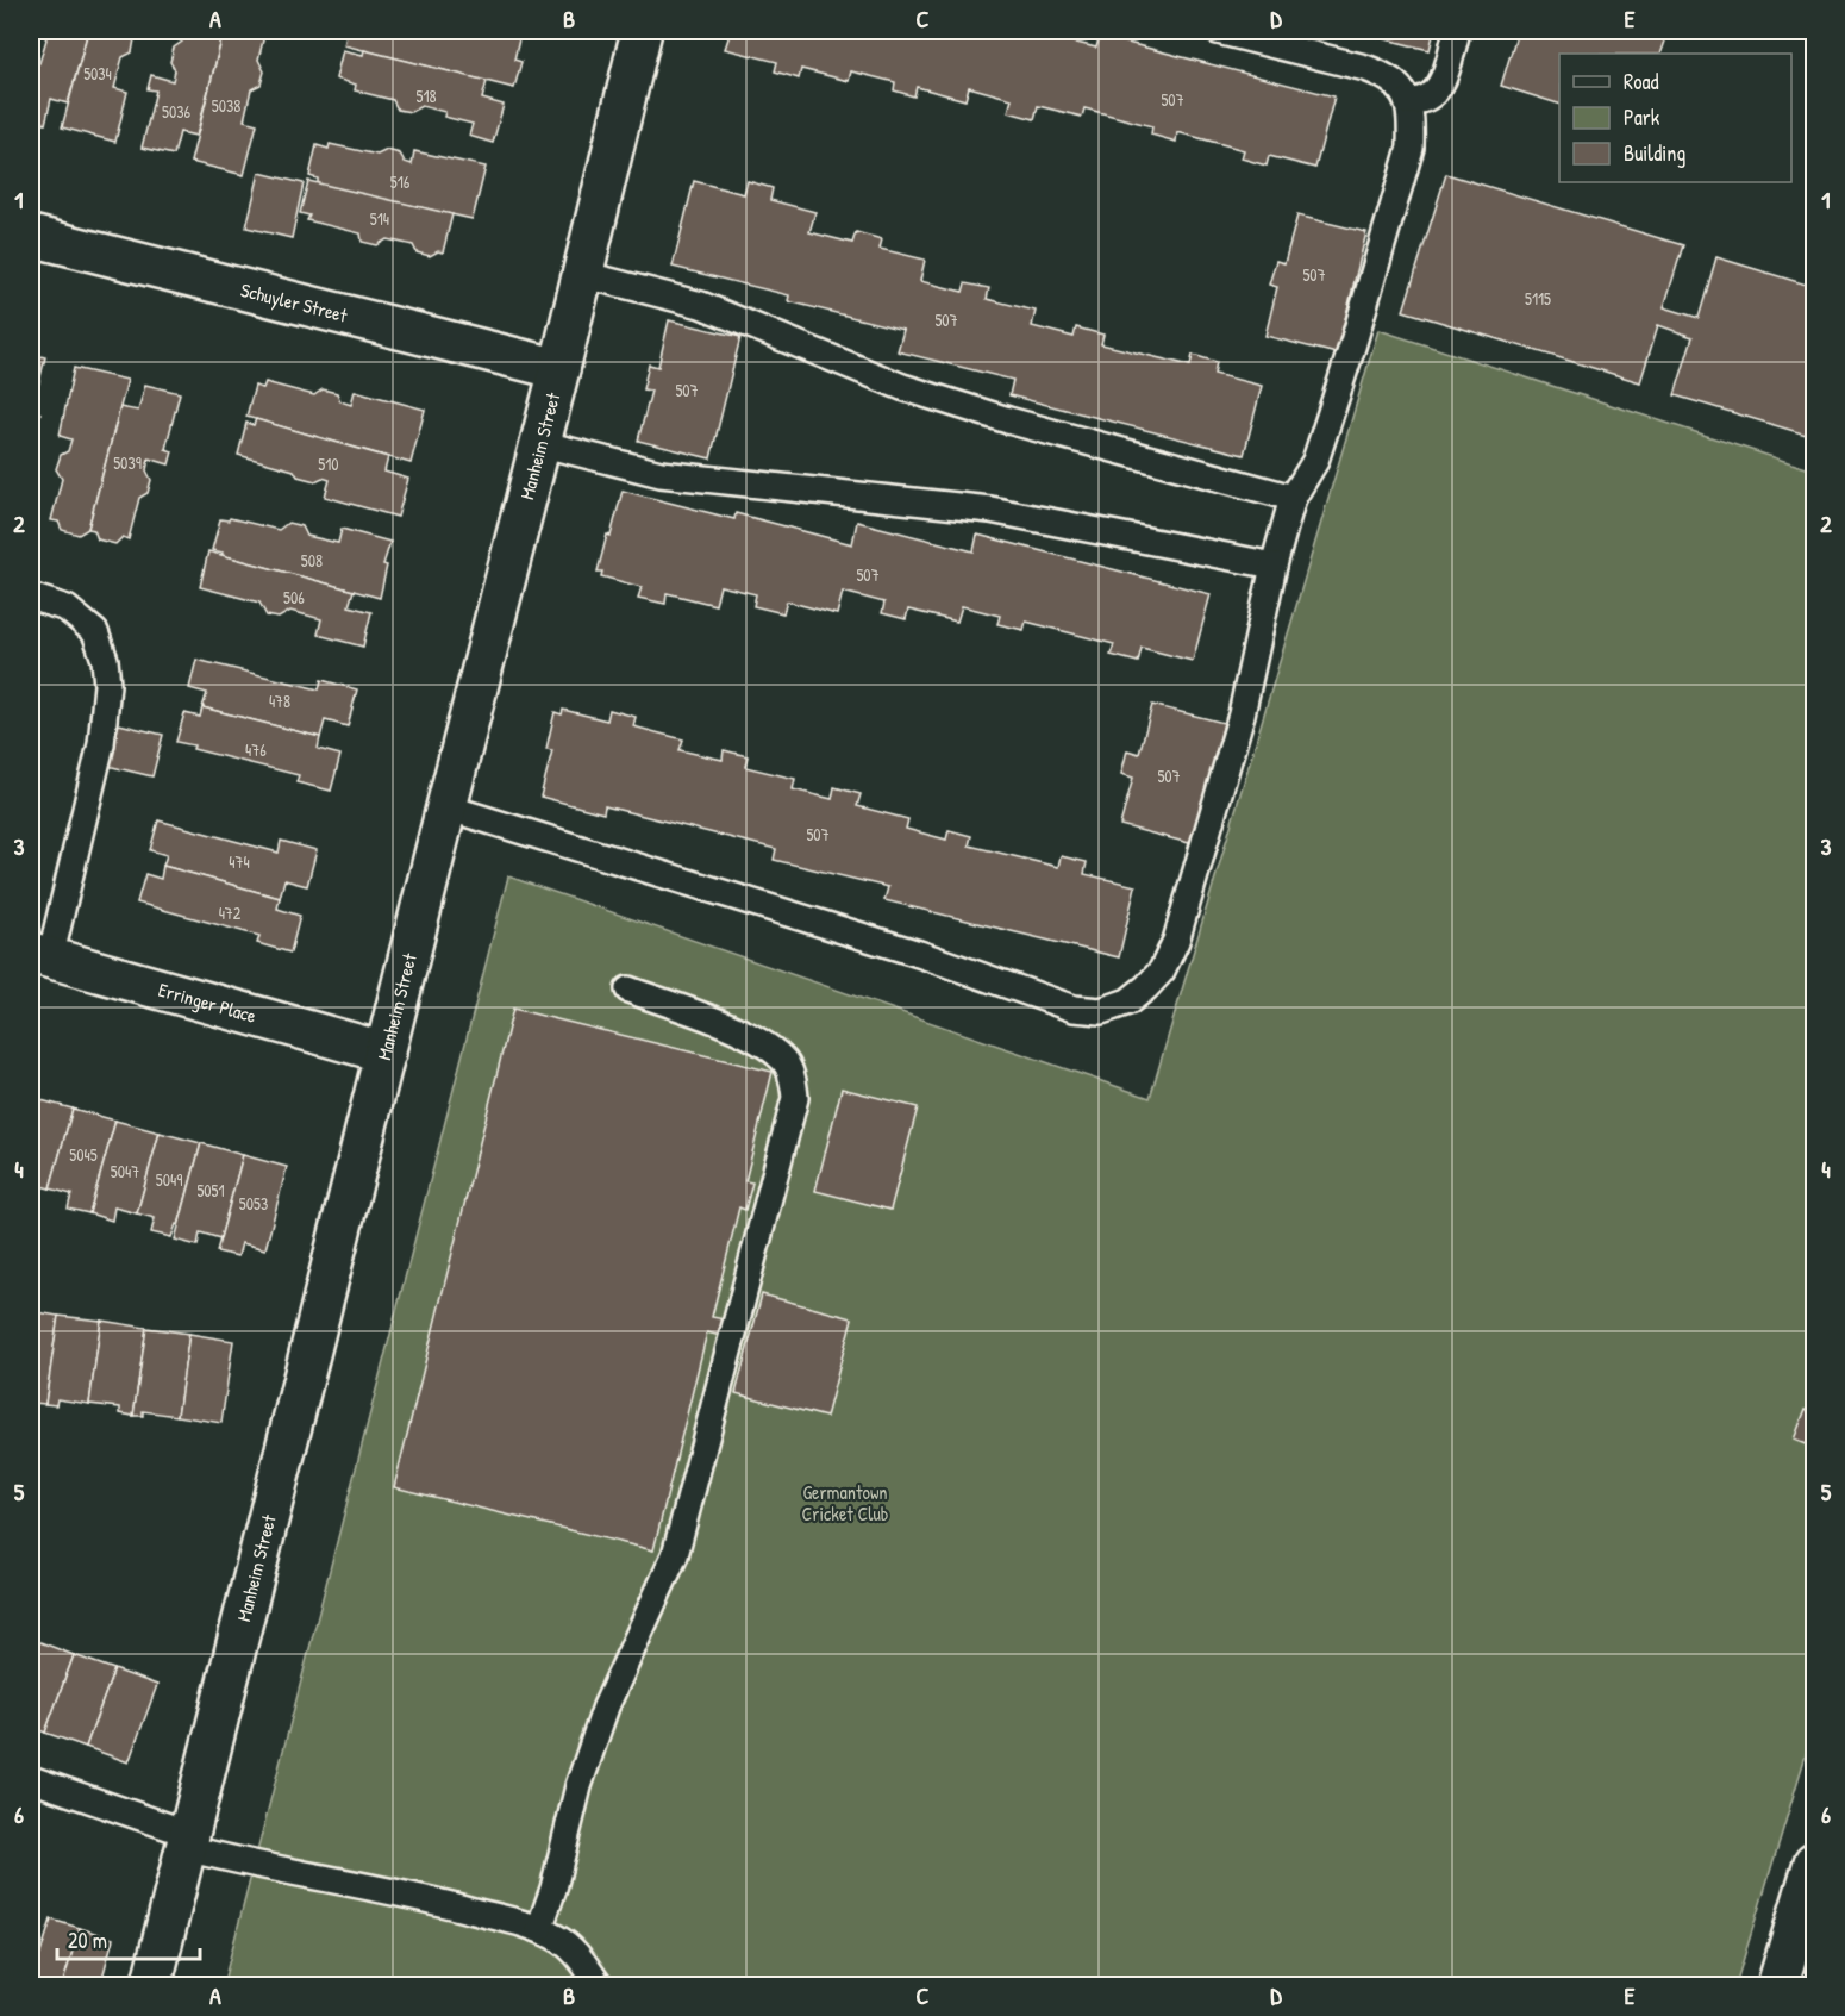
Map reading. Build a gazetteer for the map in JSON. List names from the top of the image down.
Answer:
{
  "streets": {
    "street": ["Schuyler Street", "Manheim Street", "Erringer Place"]
  },
  "crossings": [
    ["Schuyler Street", "Manheim Street"],
    ["Manheim Street", "Erringer Place"]
  ],
  "parks": ["Germantown Cricket Club"],
  "house_numbers": [
    "5034",
    "518",
    "507",
    "5038",
    "5036",
    "516",
    "514",
    "507",
    "5115",
    "507",
    "507",
    "5039",
    "510",
    "508",
    "507",
    "506",
    "478",
    "476",
    "507",
    "507",
    "474",
    "472",
    "5045",
    "5047",
    "5049",
    "5051",
    "5053"
  ],
  "legend": ["Road", "Park", "Building"],
  "scale_bar": "20 m",
  "grid": {
    "columns": [
      "A",
      "B",
      "C",
      "D",
      "E"
    ],
    "rows": [
      "1",
      "2",
      "3",
      "4",
      "5",
      "6"
    ]
  }
}
